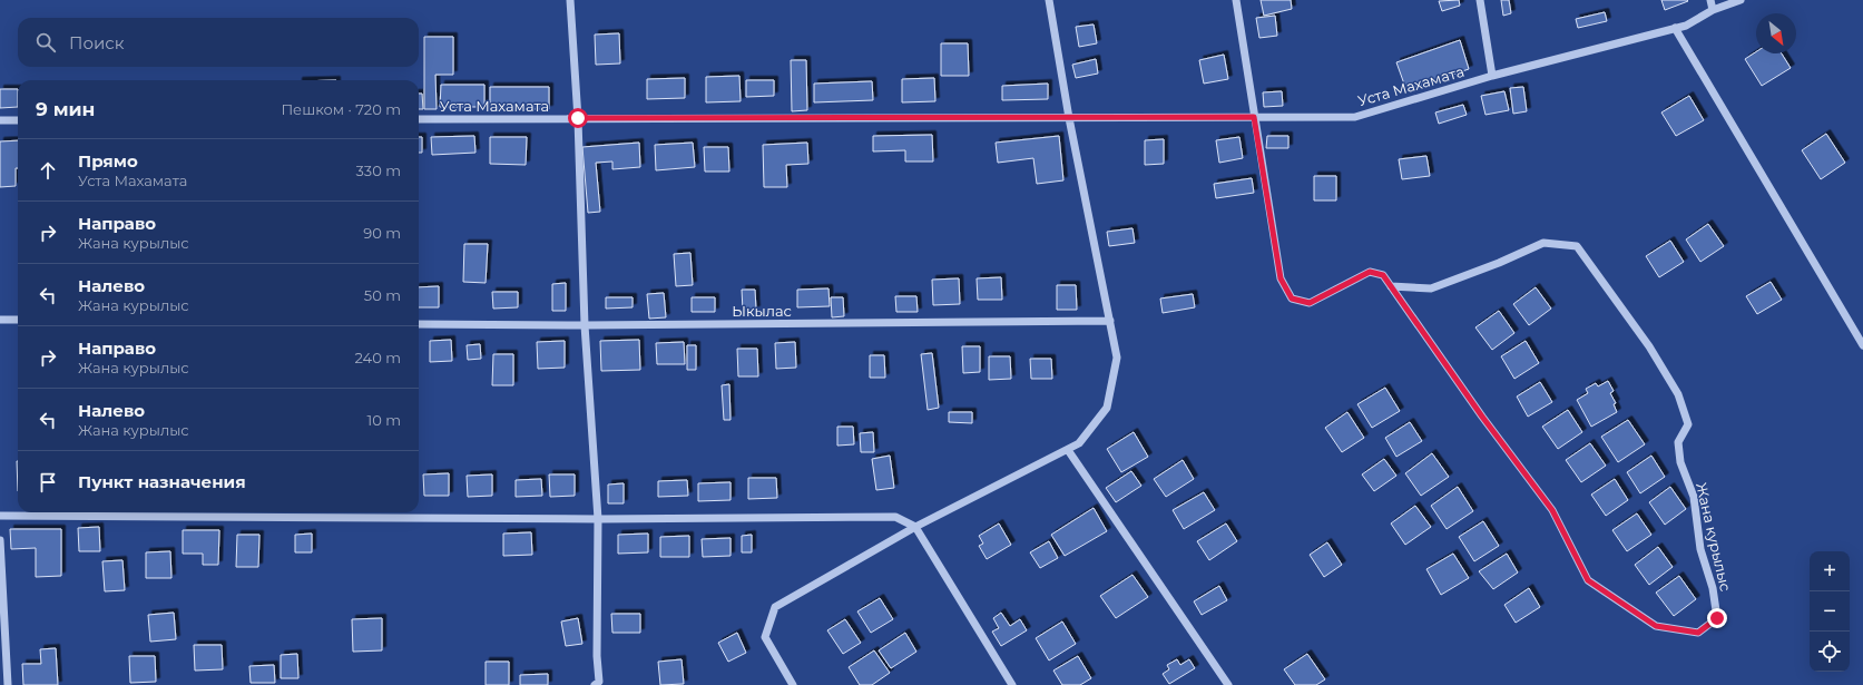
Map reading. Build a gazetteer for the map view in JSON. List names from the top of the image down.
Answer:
{
  "streets": {
    "street": ["Уста Махамата", "Ыкылас", "Жана курылыс"]
  },
  "crossings": [
    ["Уста Махамата", "Жана курылыс"]
  ],
  "north": "bottom right",
  "page": {
    "search": "Поиск",
    "heading": ["9 мин", "Пешком · 720 m"],
    "list": [
      ["Прямо", "Уста Махамата", "330 m"],
      ["Направо", "Жана курылыс", "90 m"],
      ["Налево", "Жана курылыс", "50 m"],
      ["Направо", "Жана курылыс", "240 m"],
      ["Налево", "Жана курылыс", "10 m"],
      "Пункт назначения"
    ],
    "map_buttons": ["+", "−"]
  }
}
